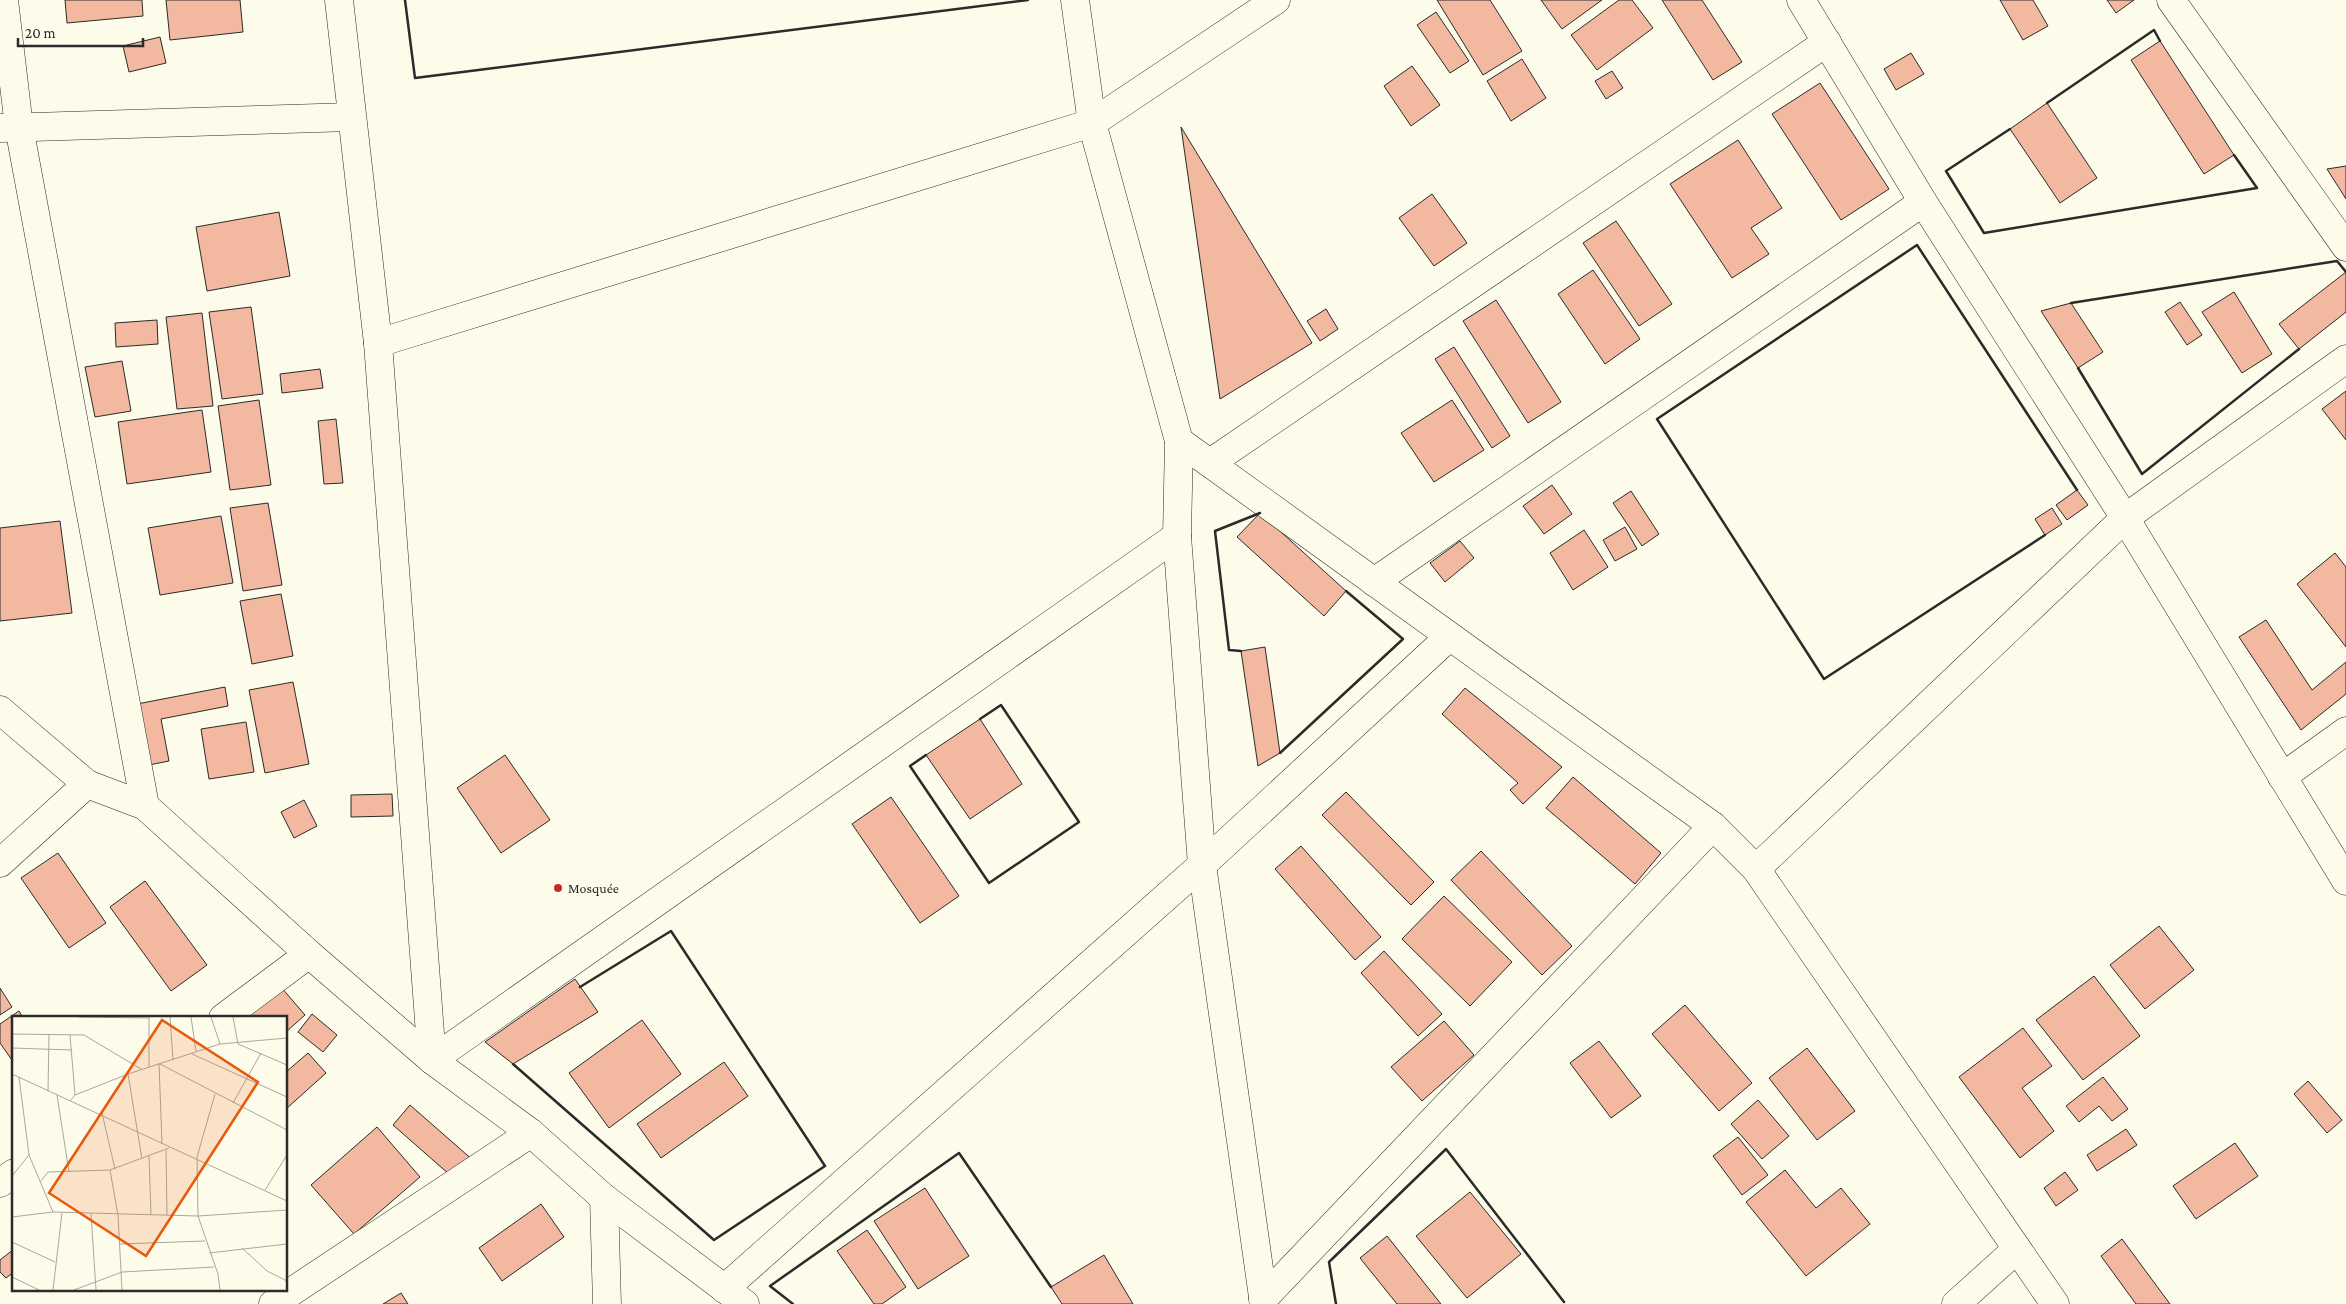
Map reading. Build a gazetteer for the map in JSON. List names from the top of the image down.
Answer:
{
  "places": ["Mosquée"],
  "scale_bar": "20 m"
}
